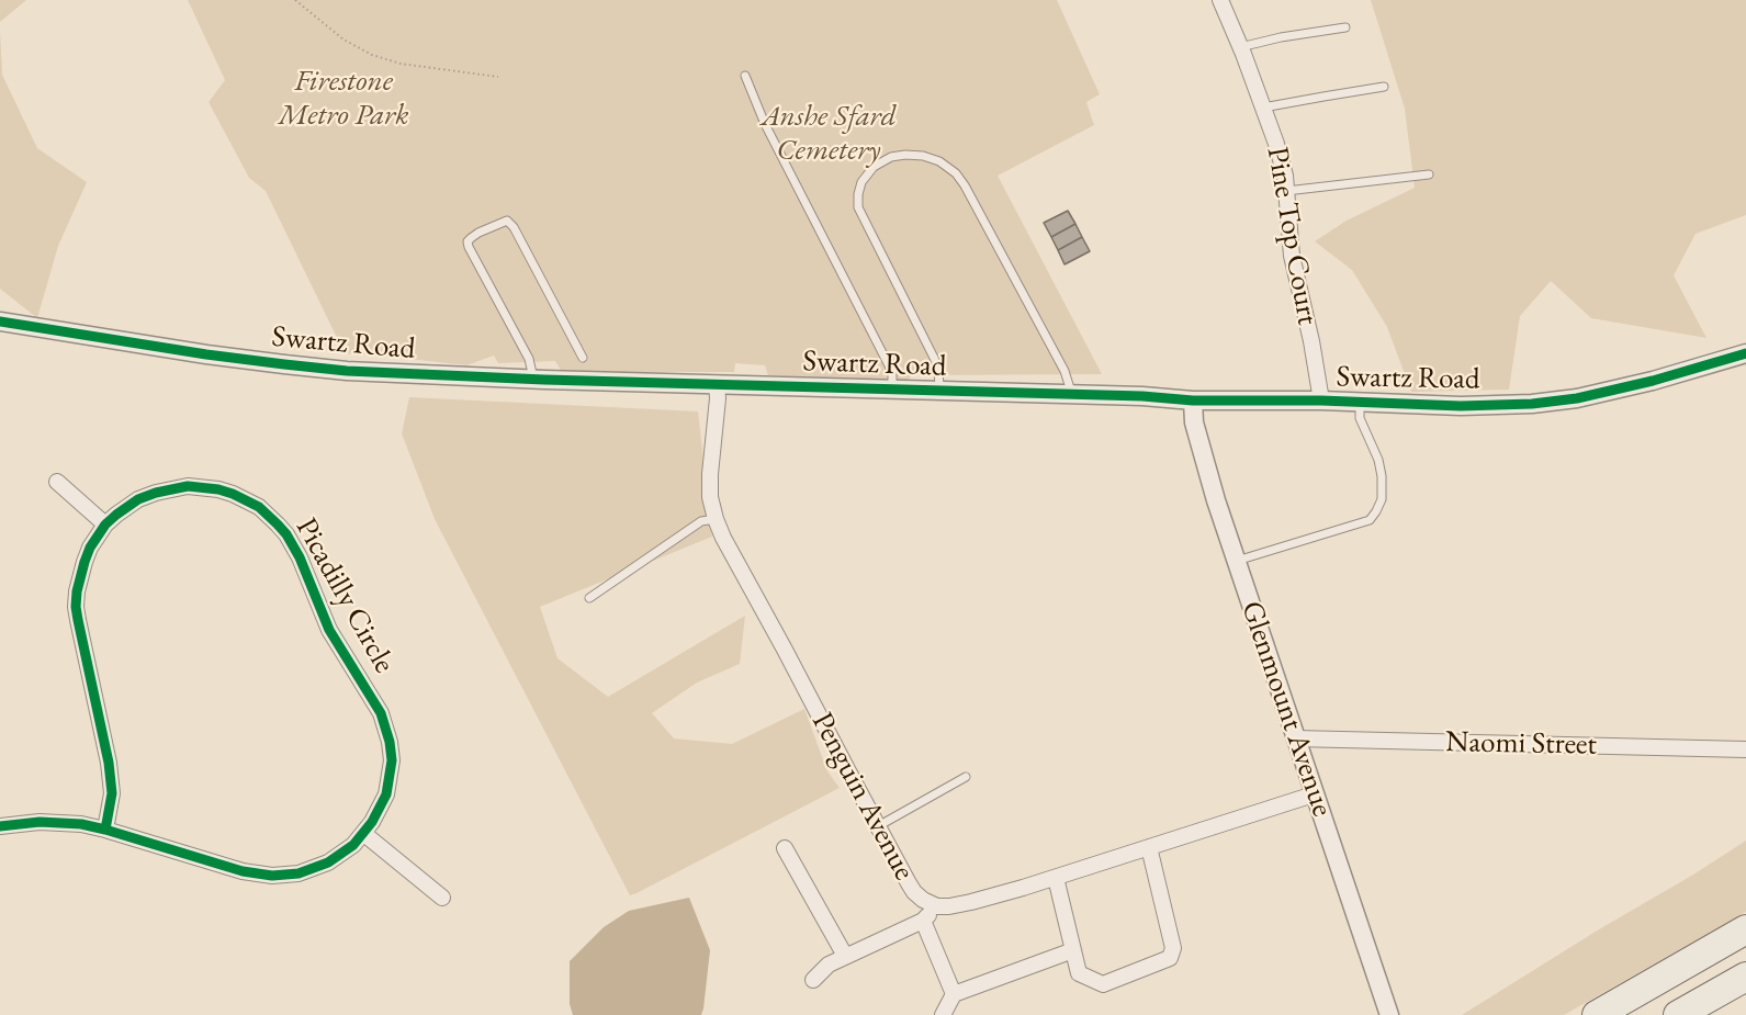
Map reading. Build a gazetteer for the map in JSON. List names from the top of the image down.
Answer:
{
  "streets": {
    "street": [
      "Pine Top Court",
      "Swartz Road",
      "Picadilly Circle",
      "Glenmount Avenue",
      "Naomi Street",
      "Penguin Avenue"
    ]
  },
  "crossings": [
    ["Pine Top Court", "Swartz Road"],
    ["Swartz Road", "Glenmount Avenue"],
    ["Swartz Road", "Penguin Avenue"],
    ["Glenmount Avenue", "Naomi Street"],
    ["Glenmount Avenue", "Penguin Avenue"]
  ],
  "parks": ["Firestone Metro Park", "Anshe Sfard Cemetery"]
}
